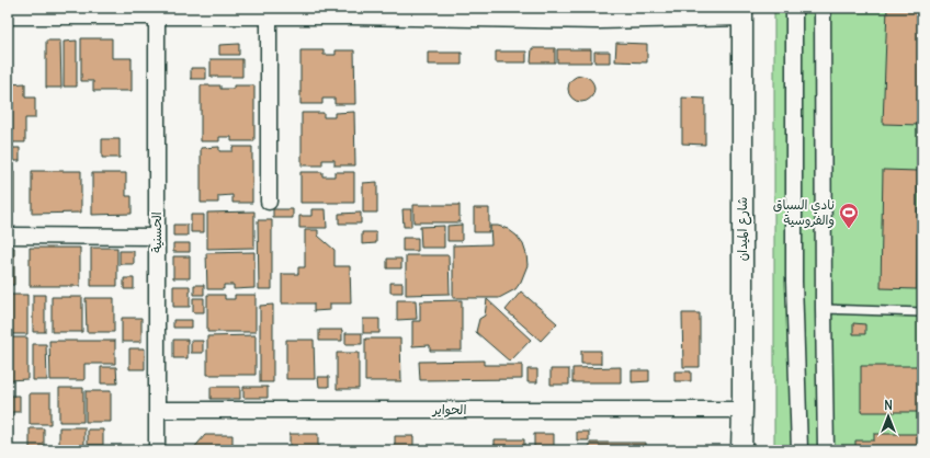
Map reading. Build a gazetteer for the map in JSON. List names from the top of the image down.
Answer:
{
  "streets": {
    "street": ["شارع الميدان", "الحسنية", "الحواير"]
  },
  "crossings": [
    ["شارع الميدان", "الحواير"],
    ["الحسنية", "الحواير"]
  ],
  "places": {
    "sports": ["نادي السباق والفروسية"]
  },
  "north": "top"
}
